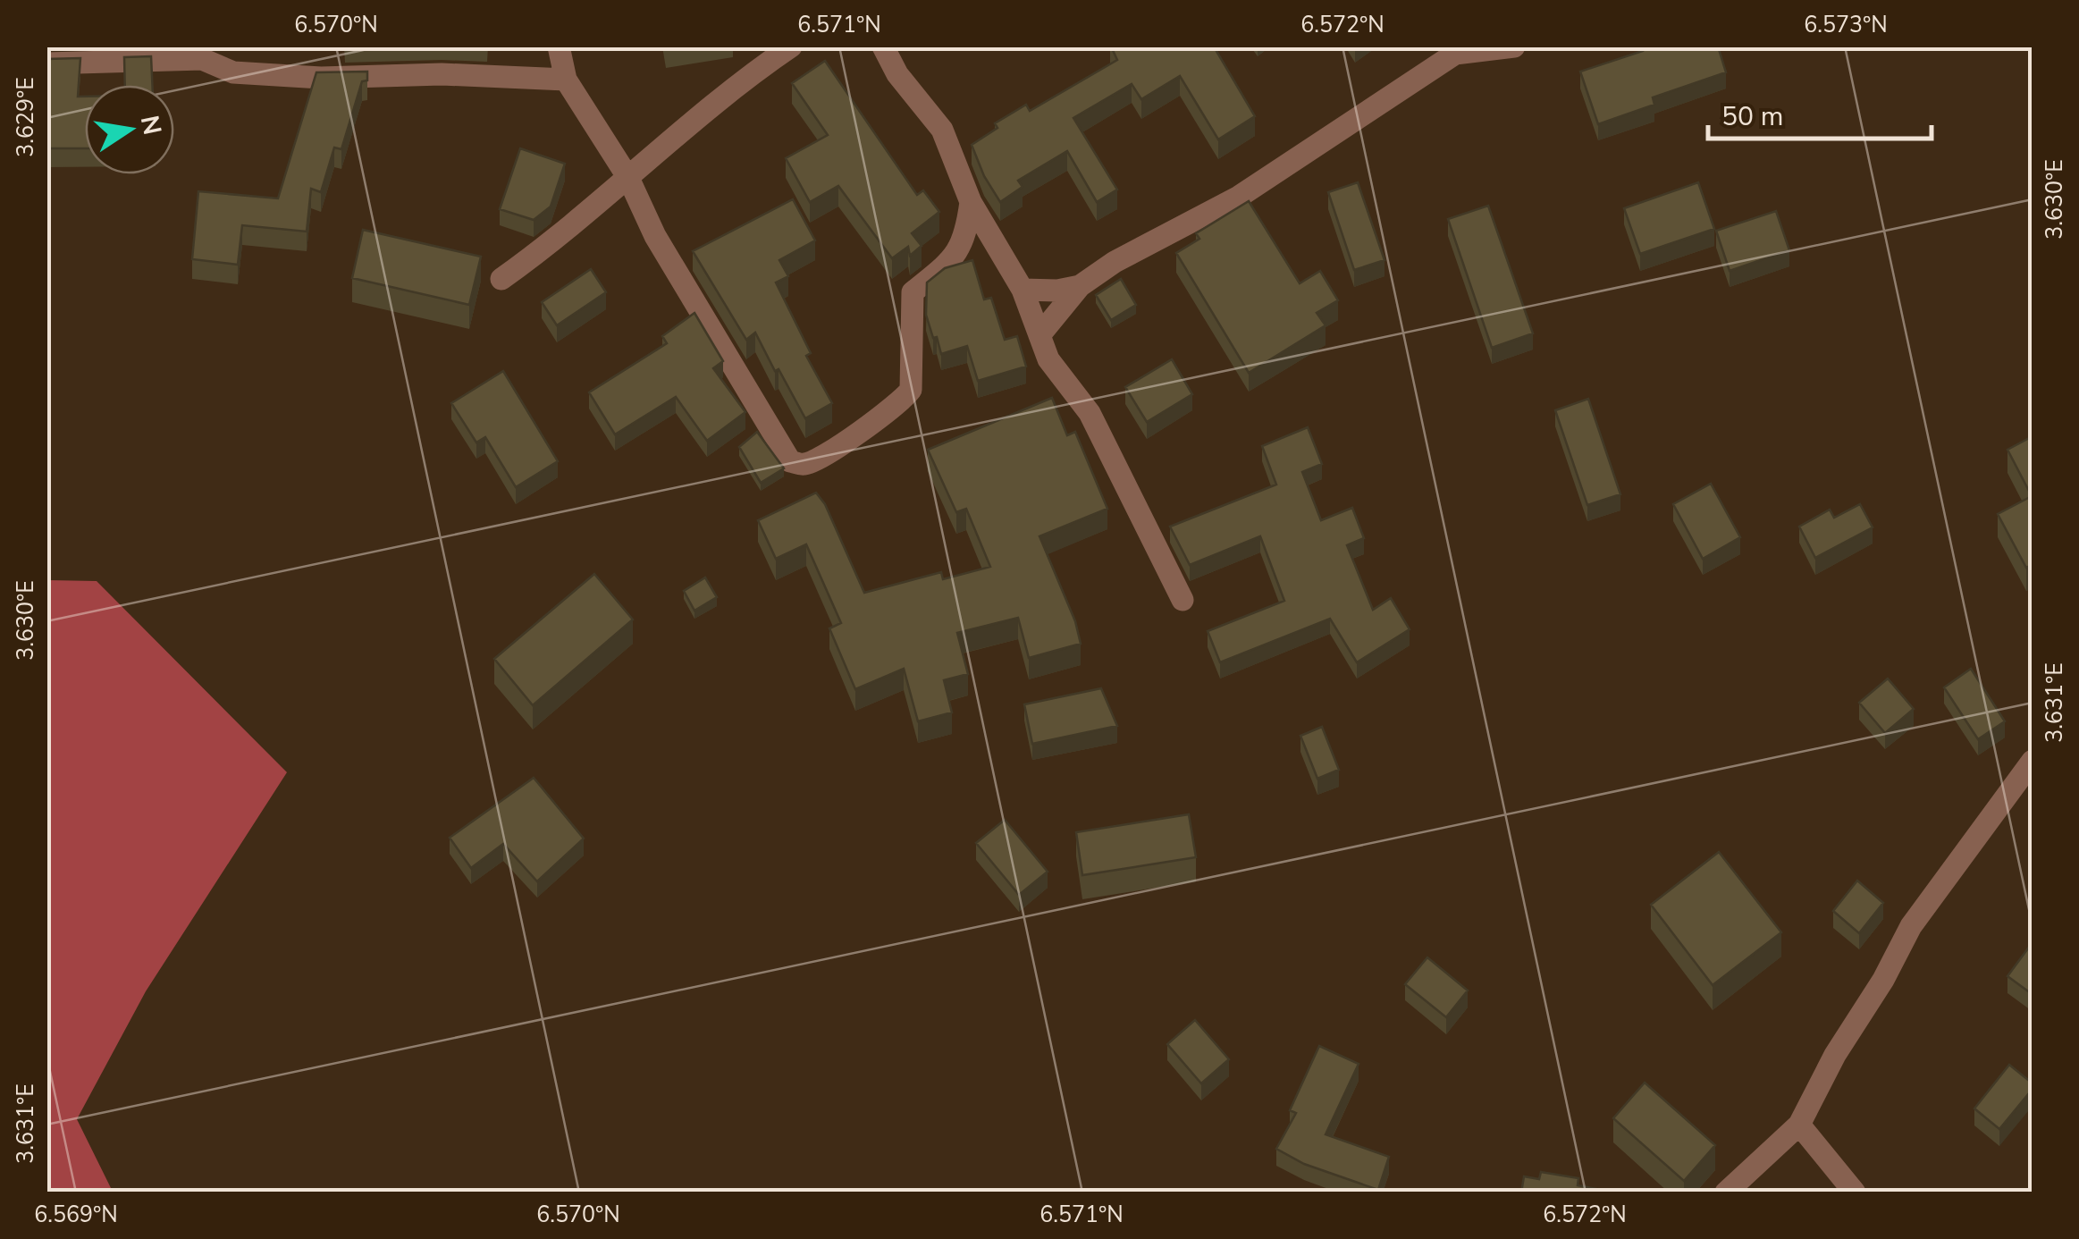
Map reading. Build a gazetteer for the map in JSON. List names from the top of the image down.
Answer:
{
  "scale_bar": "50 m",
  "north": "right",
  "coordinates": [
    "6.570°N",
    "6.571°N",
    "6.572°N",
    "6.573°N",
    "3.629°E",
    "3.630°E",
    "3.631°E",
    "6.569°N"
  ]
}
